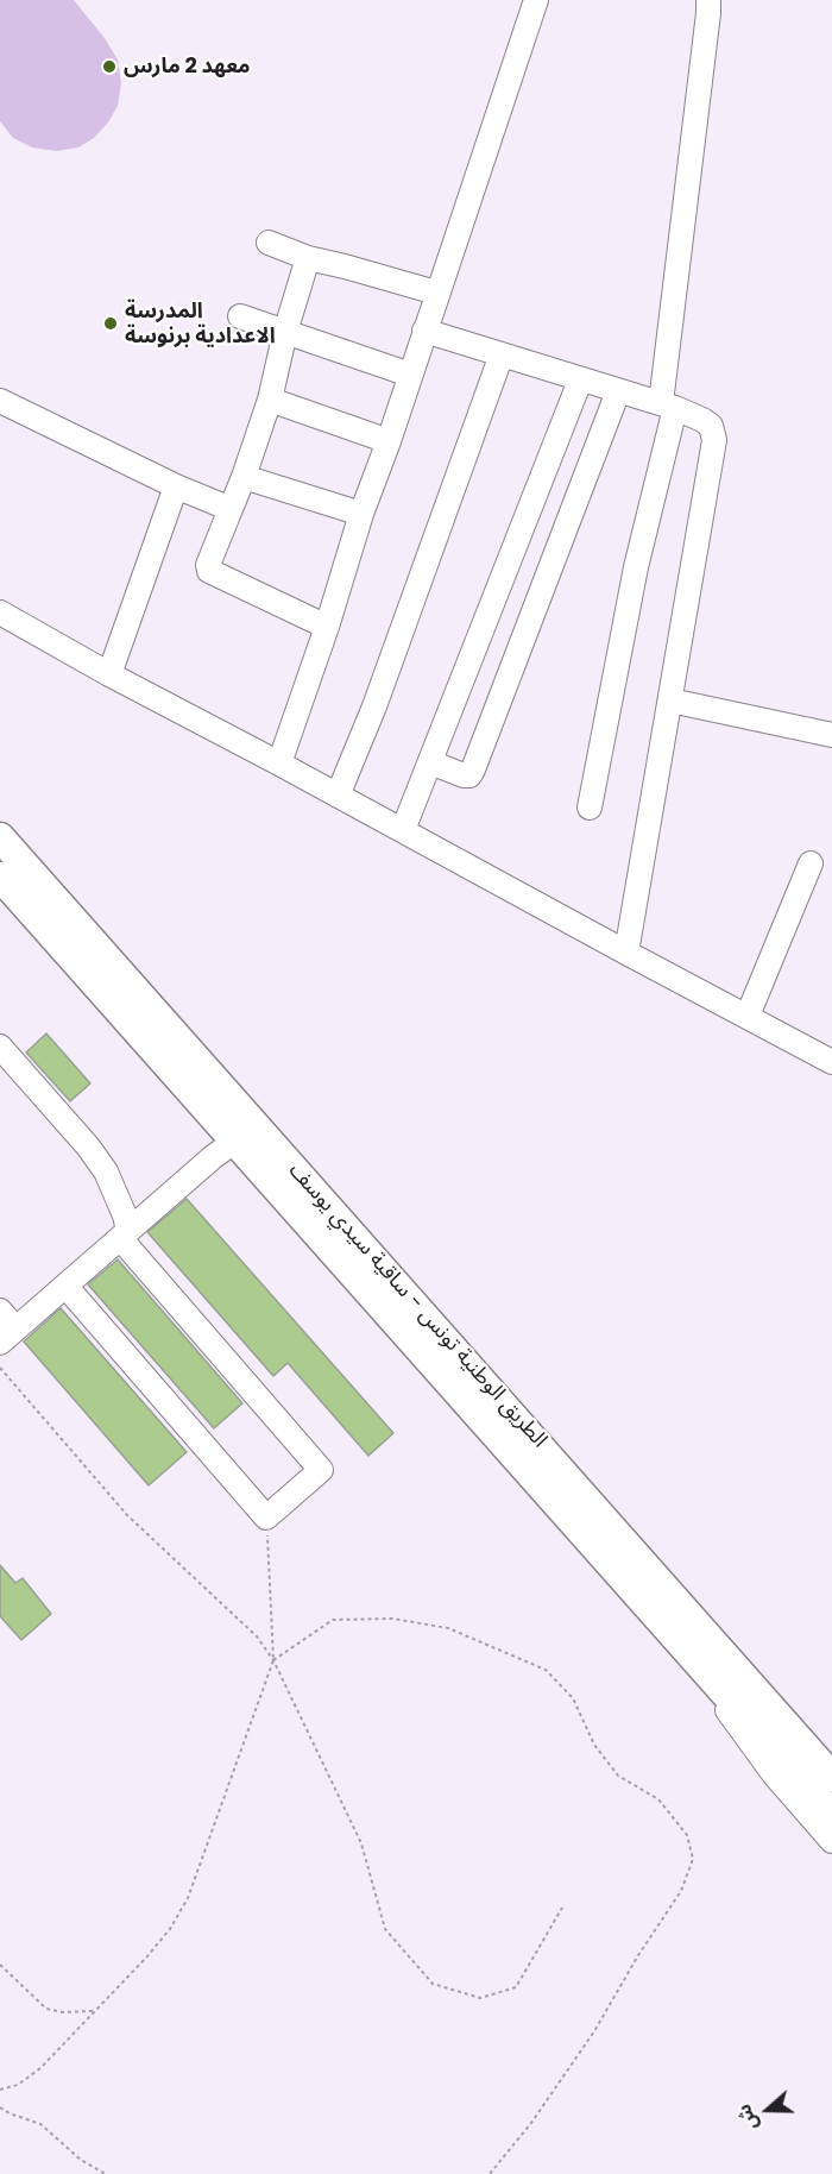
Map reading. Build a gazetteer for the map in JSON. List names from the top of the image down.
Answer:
{
  "streets": {
    "main road": ["الطريق الوطنية تونس - ساقية سيدي يوسف"]
  },
  "places": ["معهد 2 مارس", "المدرسة الاعدادية برنوسة"],
  "north": "left"
}
